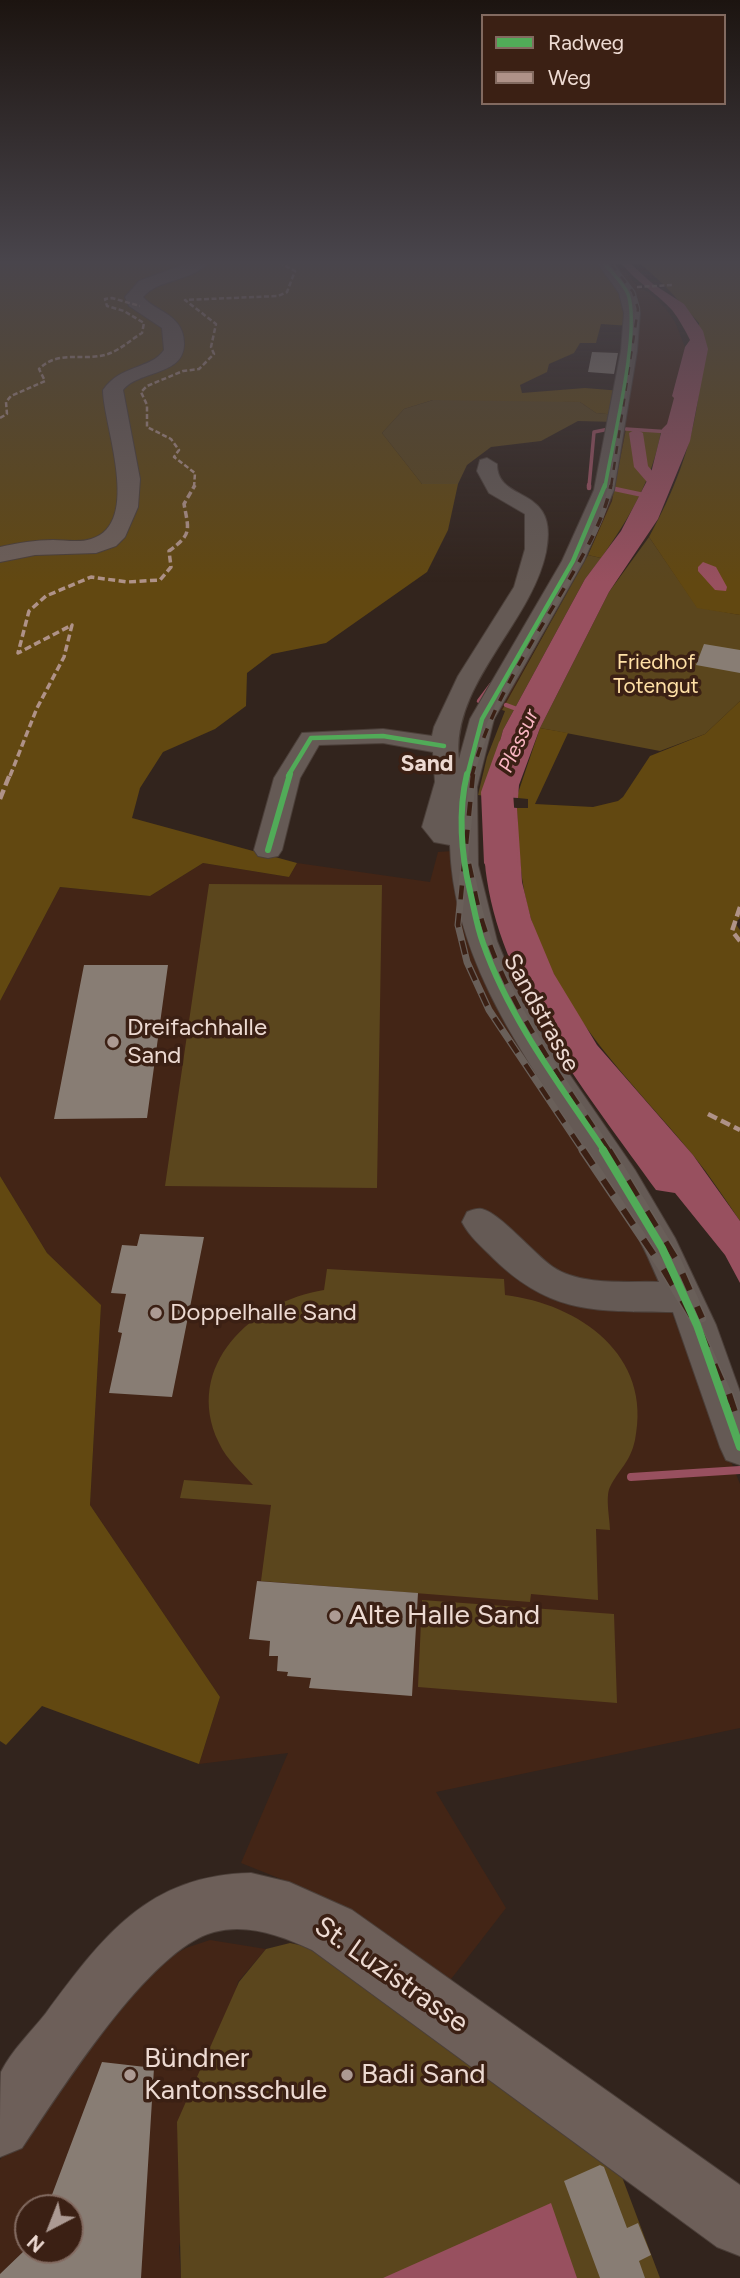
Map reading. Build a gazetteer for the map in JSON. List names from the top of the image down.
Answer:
{
  "streets": {
    "main road": ["St. Luzistrasse"],
    "street": ["Sandstrasse"]
  },
  "districts": ["Sand"],
  "water": ["Plessur"],
  "parks": ["Friedhof Totengut"],
  "places": [
    "Dreifachhalle Sand",
    "Doppelhalle Sand",
    "Alte Halle Sand",
    "Bündner Kantonsschule",
    "Badi Sand"
  ],
  "legend": ["Radweg", "Weg"],
  "north": "bottom left"
}
